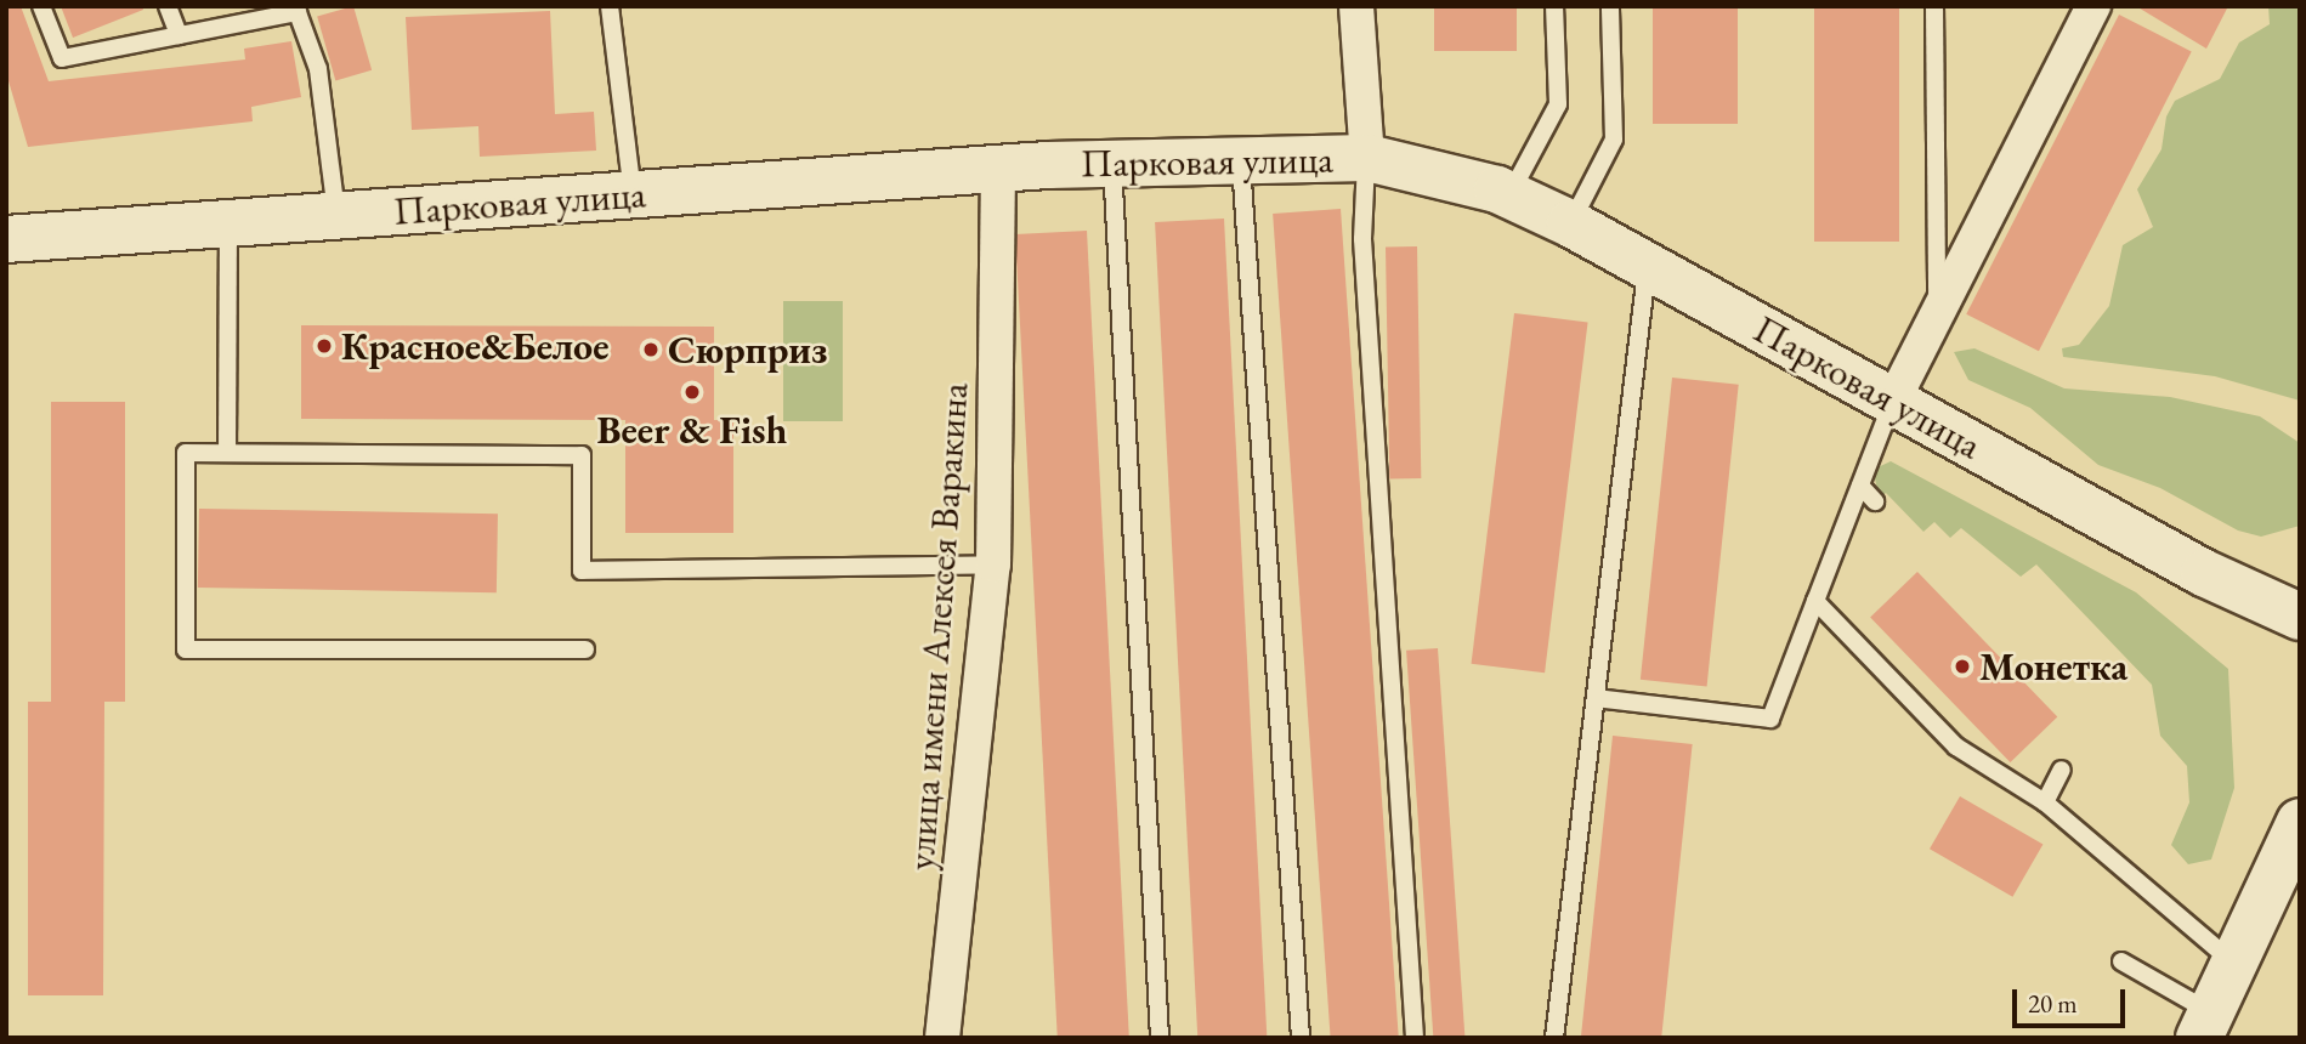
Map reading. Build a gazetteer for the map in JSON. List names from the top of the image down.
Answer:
{
  "streets": {
    "street": ["Парковая улица", "улица имени Алексея Варакина"]
  },
  "crossings": [
    ["Парковая улица", "улица имени Алексея Варакина"]
  ],
  "places": [
    "Красное&Белое",
    "Сюрприз",
    "Beer & Fish",
    "Монетка"
  ],
  "scale_bar": "20 m"
}
